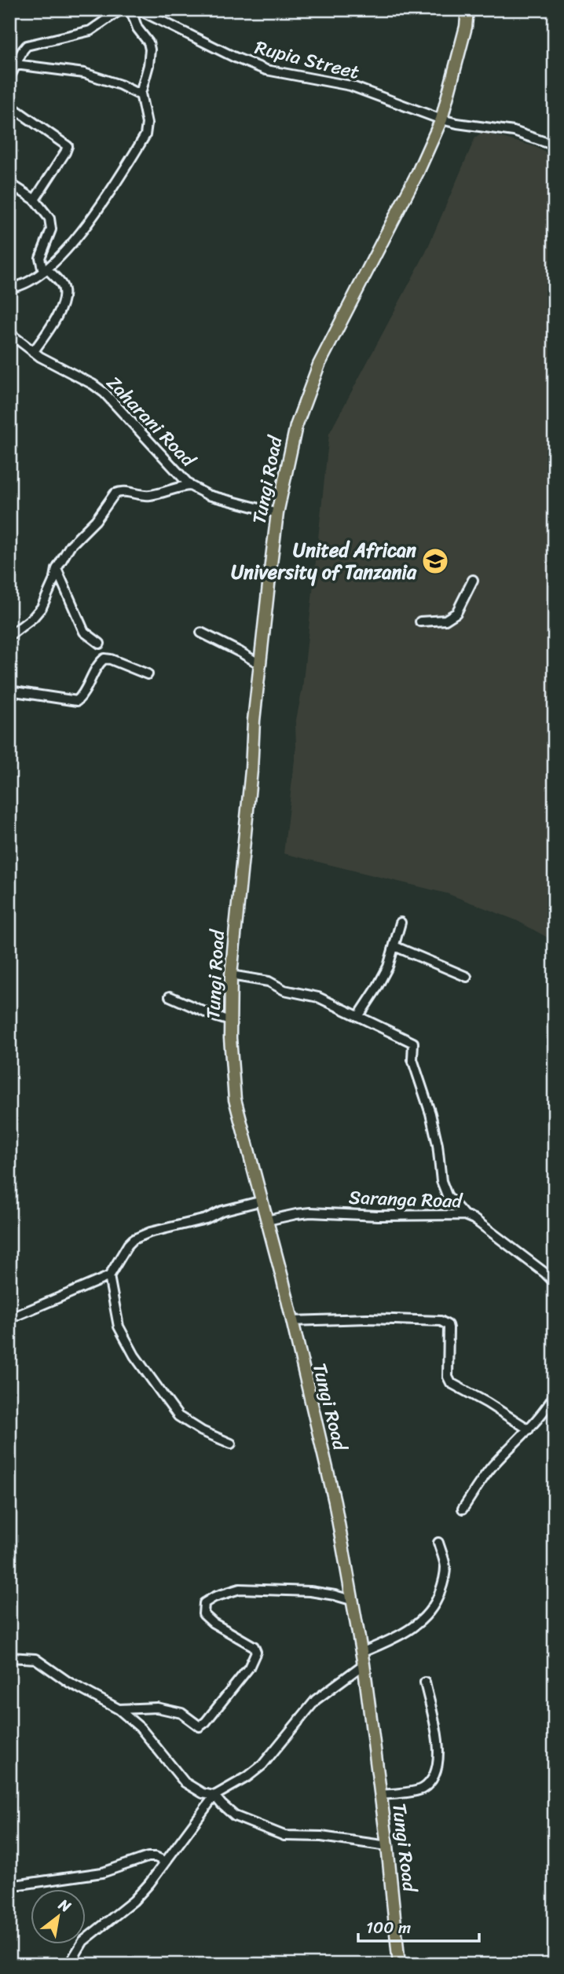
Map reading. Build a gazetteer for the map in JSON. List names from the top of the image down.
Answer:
{
  "streets": {
    "main road": ["Tungi Road"],
    "street": ["Rupia Street", "Zaharani Road", "Saranga Road"]
  },
  "crossings": [
    ["Rupia Street", "Tungi Road"],
    ["Zaharani Road", "Tungi Road"],
    ["Tungi Road", "Saranga Road"]
  ],
  "places": {
    "school or university": ["United African University of Tanzania"]
  },
  "scale_bar": "100 m",
  "north": "top right"
}
